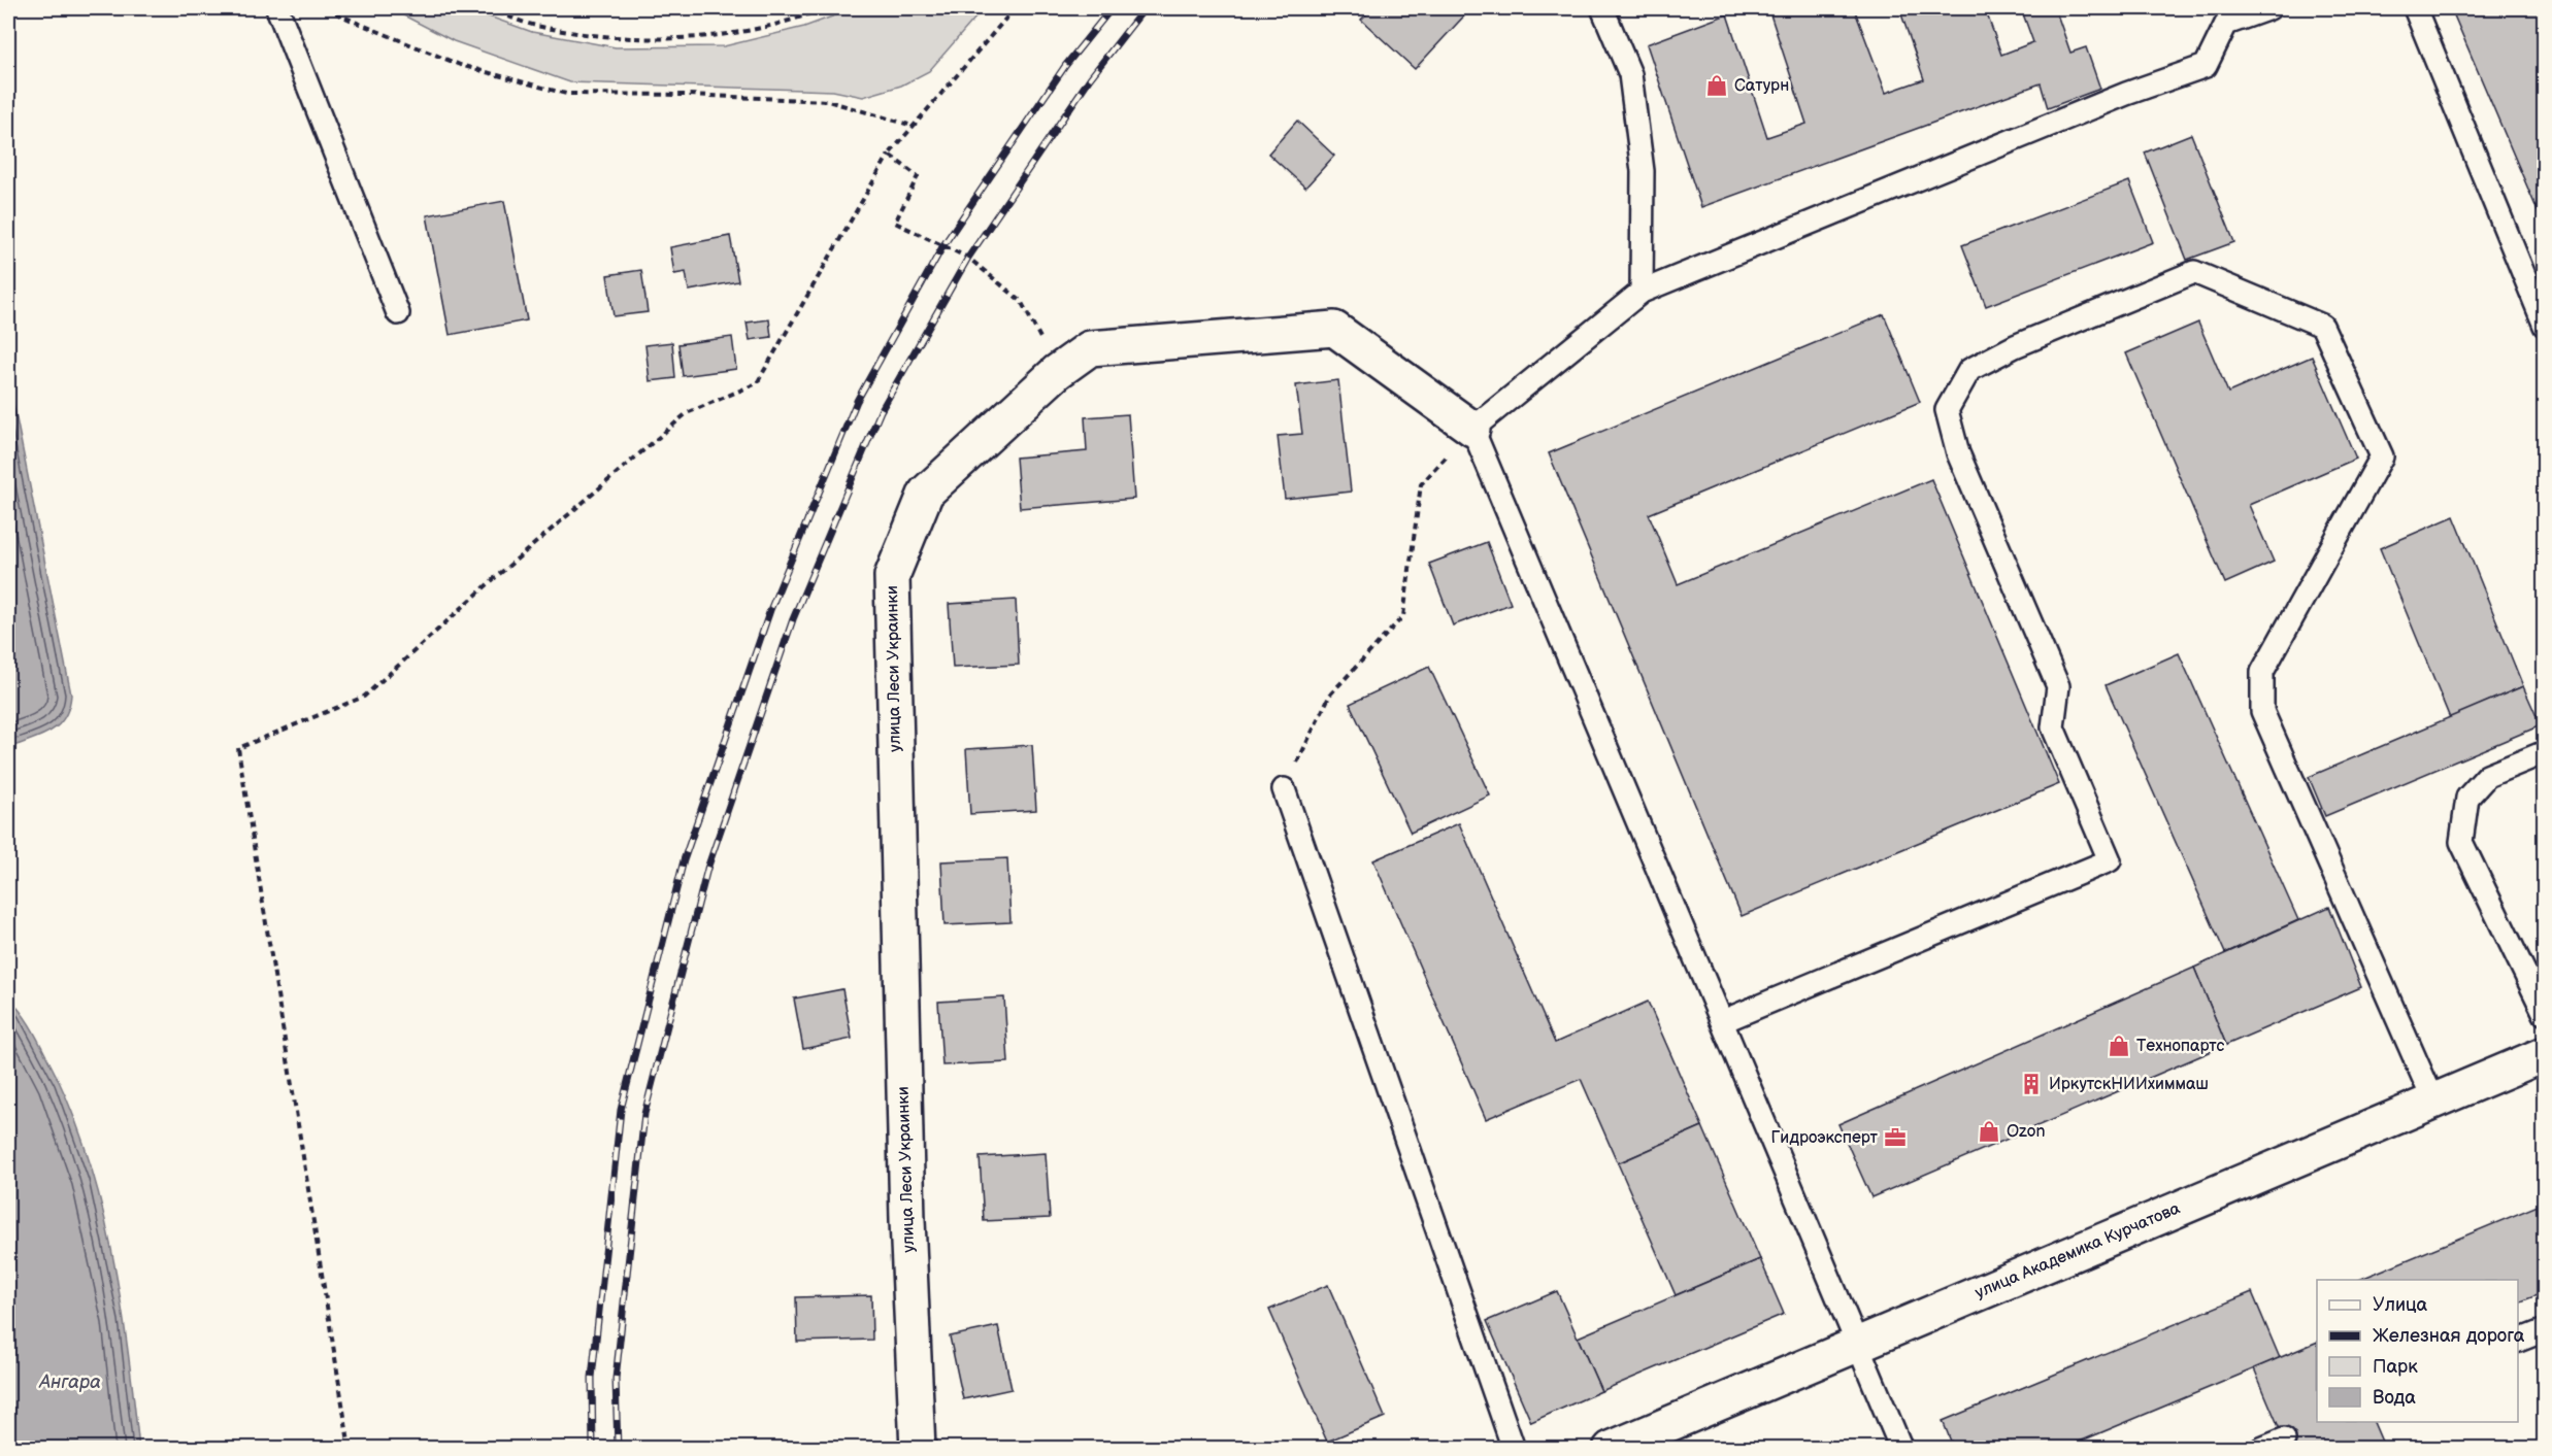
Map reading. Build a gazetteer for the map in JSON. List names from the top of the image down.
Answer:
{
  "streets": {
    "street": ["улица Леси Украинки", "улица Академика Курчатова"]
  },
  "water": ["Ангара"],
  "places": {
    "shop": ["Сатурн", "Технопартс", "Ozon"],
    "building": ["ИркутскНИИхиммаш"],
    "office": ["Гидроэксперт"]
  },
  "legend": [
    "Улица",
    "Железная дорога",
    "Парк",
    "Вода"
  ]
}
